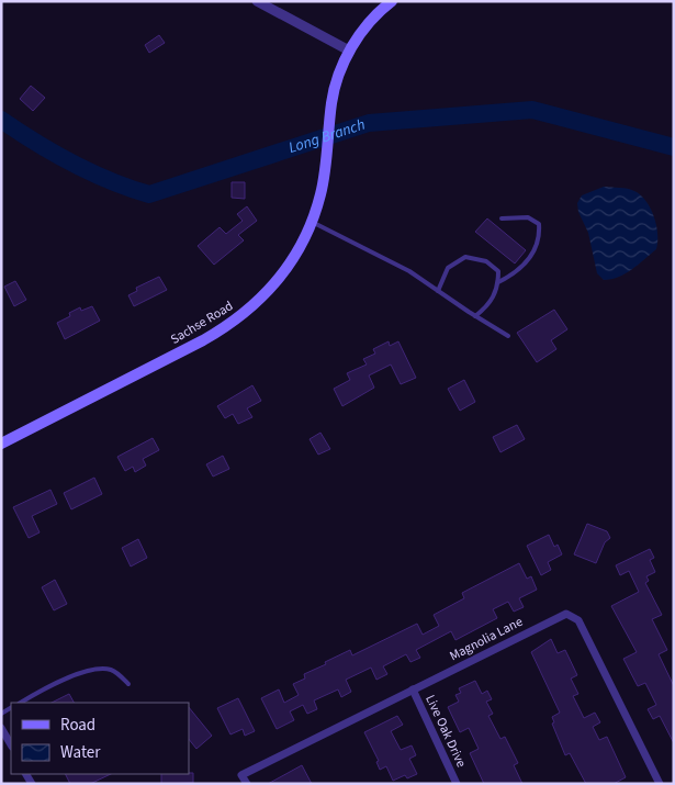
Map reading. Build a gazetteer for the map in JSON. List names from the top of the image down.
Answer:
{
  "streets": {
    "main road": ["Sachse Road"],
    "street": ["Magnolia Lane", "Live Oak Drive"]
  },
  "crossings": [
    ["Magnolia Lane", "Live Oak Drive"]
  ],
  "water": ["Long Branch"],
  "legend": ["Road", "Water"]
}
